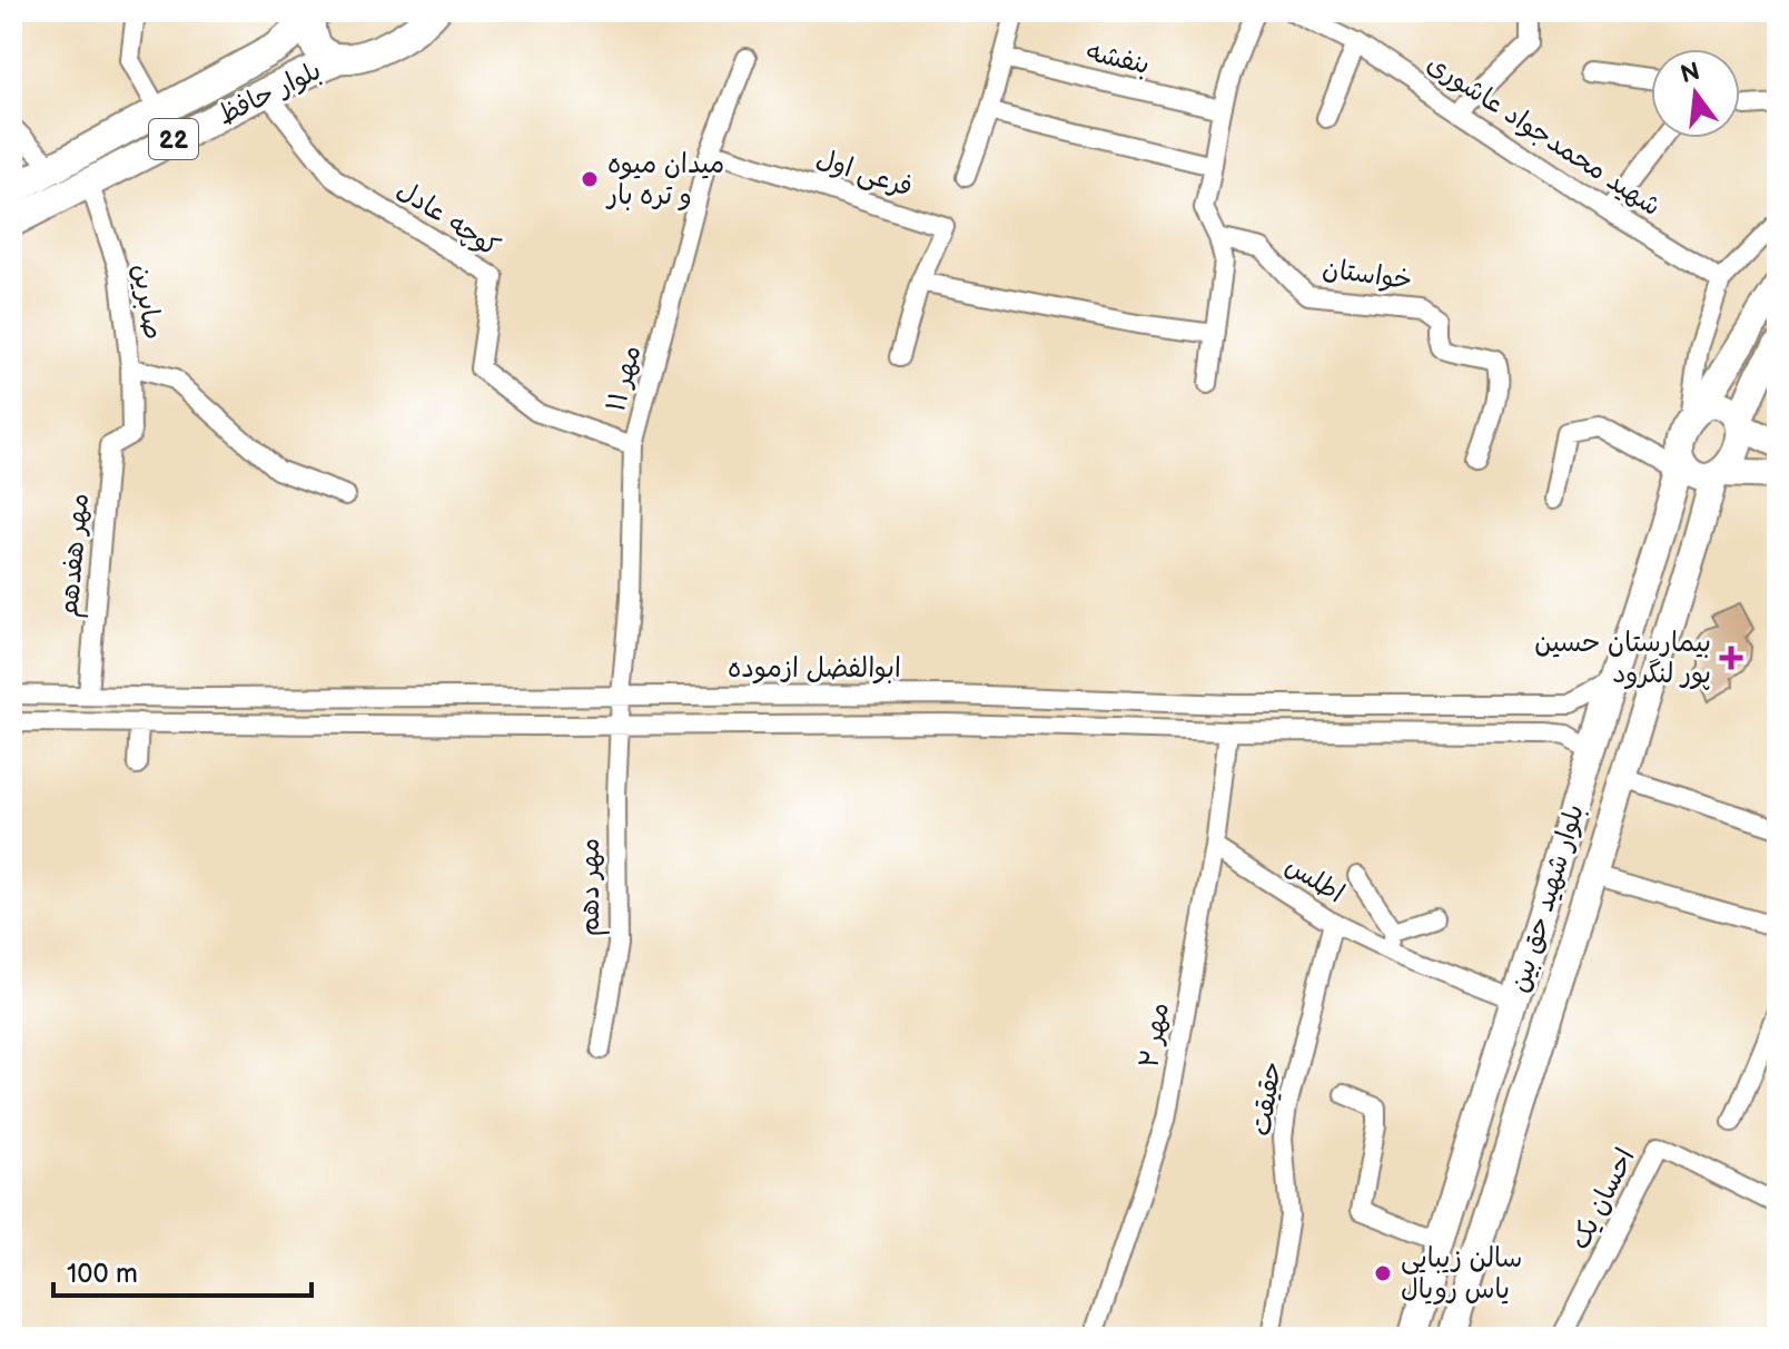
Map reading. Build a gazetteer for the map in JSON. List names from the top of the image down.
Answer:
{
  "streets": {
    "main road": ["بلوار حافظ", "22", "بلوار شهید حق بین"],
    "street": [
      "بنفشه",
      "شهید محمدجواد عاشوری",
      "فرعی اول",
      "کوچه عادل",
      "خواستان",
      "صابرین",
      "مهر ۱۱",
      "مهر هفدهم",
      "ابوالفضل ازموده",
      "اطلس",
      "مهر دهم",
      "مهر ۲",
      "حقیقت",
      "احسان یک"
    ]
  },
  "crossings": [
    ["بلوار حافظ", "22"],
    ["بلوار حافظ", "کوچه عادل"],
    ["بلوار حافظ", "صابرین"],
    ["فرعی اول", "مهر ۱۱"],
    ["کوچه عادل", "مهر ۱۱"],
    ["صابرین", "مهر هفدهم"],
    ["مهر ۱۱", "ابوالفضل ازموده"],
    ["مهر ۱۱", "مهر دهم"],
    ["مهر هفدهم", "ابوالفضل ازموده"],
    ["ابوالفضل ازموده", "مهر دهم"],
    ["ابوالفضل ازموده", "بلوار شهید حق بین"],
    ["ابوالفضل ازموده", "مهر ۲"],
    ["اطلس", "بلوار شهید حق بین"],
    ["اطلس", "مهر ۲"],
    ["اطلس", "حقیقت"]
  ],
  "places": {
    "other": ["میدان میوه و تره بار", "سالن زیبایی یاس رویال"],
    "health": ["بیمارستان حسین پور لنگرود"]
  },
  "scale_bar": "100 m",
  "north": "top"
}
